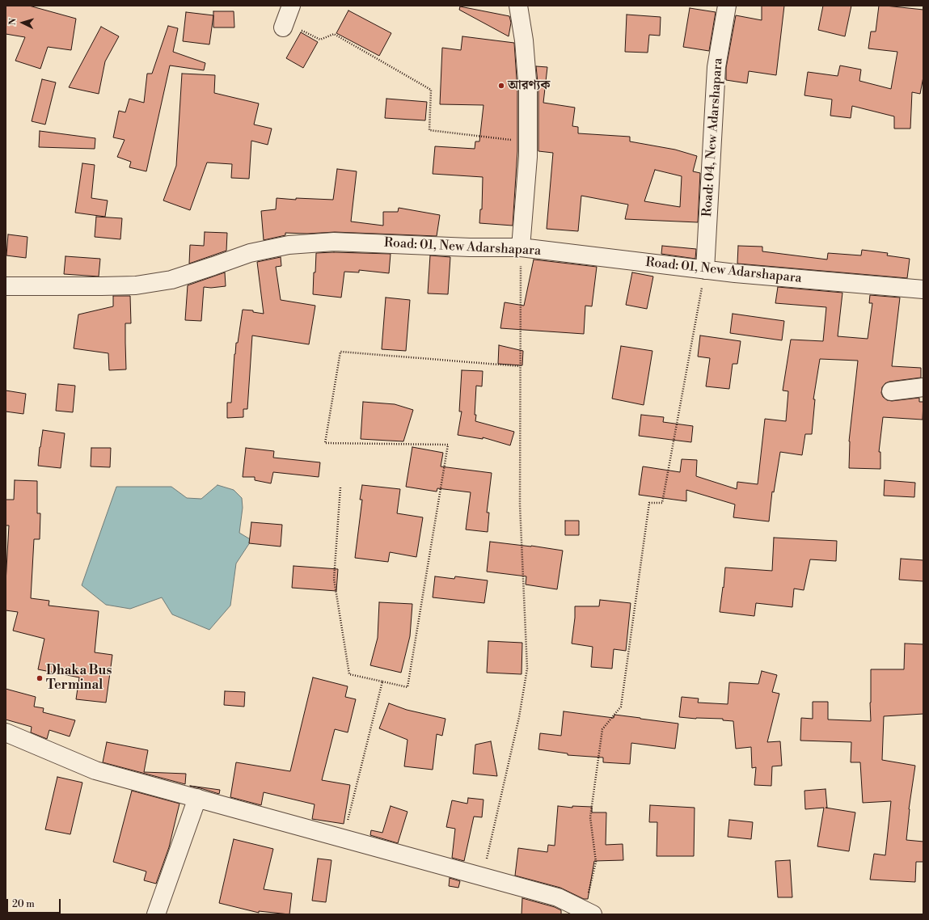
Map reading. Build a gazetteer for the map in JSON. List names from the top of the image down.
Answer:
{
  "streets": {
    "street": ["Road: 04, New Adarshapara", "Road: 01, New Adarshapara"]
  },
  "crossings": [
    ["Road: 04, New Adarshapara", "Road: 01, New Adarshapara"]
  ],
  "places": ["আরণ্যক", "Dhaka Bus Terminal"],
  "scale_bar": "20 m",
  "north": "left"
}
